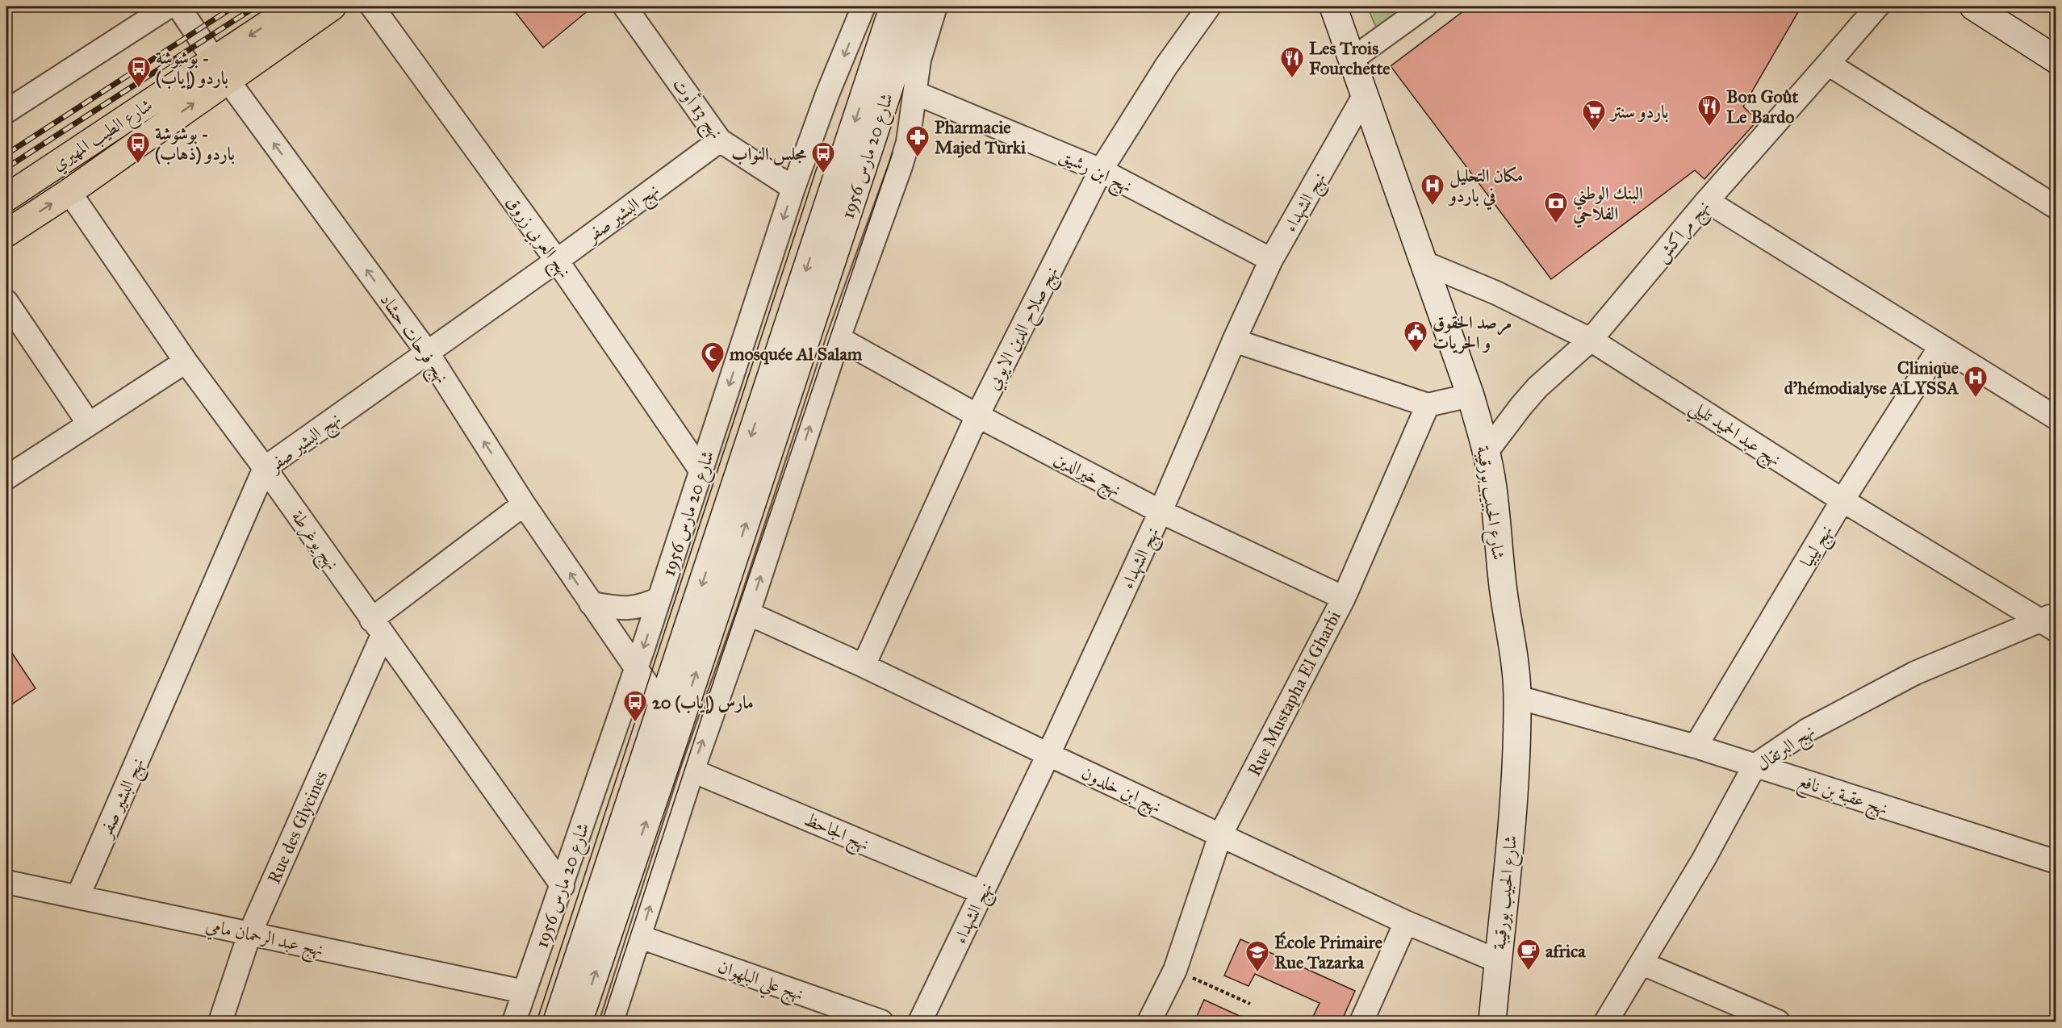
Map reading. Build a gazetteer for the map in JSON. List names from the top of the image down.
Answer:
{
  "streets": {
    "main road": ["شارع الطيب المهيري", "شارع 20 مارس 1956", "شارع الحبيب بورقيبة"],
    "street": [
      "نهج 13 أوت",
      "نهج ابن رشيق",
      "نهج الشهداء",
      "نهج البشير صفر",
      "نهج مراكش",
      "نهج العربي زروق",
      "نهج صلاح الدين الايوبي",
      "نهج فرحات حشاد",
      "نهج عبد الحميد تليلي",
      "نهج خيرالدين",
      "نهج يوغرطة",
      "نهج ليبيا",
      "Rue Mustapha El Gharbi",
      "نهج البرتقال",
      "نهج ابن خلدون",
      "نهج عقبة بن نافع",
      "Rue des Glycines",
      "نهج الجاحظ",
      "نهج عبد الرحمان مامي",
      "نهج علي البلهوان"
    ]
  },
  "crossings": [
    ["نهج 13 أوت", "شارع 20 مارس 1956"],
    ["نهج 13 أوت", "نهج البشير صفر"],
    ["شارع الطيب المهيري", "نهج فرحات حشاد"],
    ["شارع الطيب المهيري", "نهج يوغرطة"],
    ["شارع 20 مارس 1956", "نهج ابن رشيق"],
    ["شارع 20 مارس 1956", "نهج العربي زروق"],
    ["شارع 20 مارس 1956", "نهج فرحات حشاد"],
    ["شارع 20 مارس 1956", "نهج خيرالدين"],
    ["شارع 20 مارس 1956", "نهج يوغرطة"],
    ["شارع 20 مارس 1956", "نهج ابن خلدون"],
    ["شارع 20 مارس 1956", "نهج الجاحظ"],
    ["شارع 20 مارس 1956", "نهج عبد الرحمان مامي"],
    ["شارع 20 مارس 1956", "نهج علي البلهوان"],
    ["نهج ابن رشيق", "نهج الشهداء"],
    ["نهج ابن رشيق", "نهج صلاح الدين الايوبي"],
    ["نهج الشهداء", "نهج خيرالدين"],
    ["نهج الشهداء", "شارع الحبيب بورقيبة"],
    ["نهج الشهداء", "نهج ابن خلدون"],
    ["نهج الشهداء", "نهج الجاحظ"],
    ["نهج البشير صفر", "نهج العربي زروق"],
    ["نهج البشير صفر", "نهج فرحات حشاد"],
    ["نهج البشير صفر", "نهج يوغرطة"],
    ["نهج البشير صفر", "نهج عبد الرحمان مامي"],
    ["نهج مراكش", "نهج عبد الحميد تليلي"],
    ["نهج مراكش", "شارع الحبيب بورقيبة"],
    ["نهج صلاح الدين الايوبي", "نهج خيرالدين"],
    ["نهج صلاح الدين الايوبي", "نهج ابن خلدون"],
    ["نهج فرحات حشاد", "Rue des Glycines"],
    ["نهج عبد الحميد تليلي", "شارع الحبيب بورقيبة"],
    ["نهج عبد الحميد تليلي", "نهج ليبيا"],
    ["نهج عبد الحميد تليلي", "نهج البرتقال"],
    ["نهج خيرالدين", "Rue Mustapha El Gharbi"],
    ["شارع الحبيب بورقيبة", "نهج ابن خلدون"],
    ["شارع الحبيب بورقيبة", "نهج عقبة بن نافع"],
    ["نهج يوغرطة", "Rue des Glycines"],
    ["نهج ليبيا", "نهج عقبة بن نافع"],
    ["Rue Mustapha El Gharbi", "نهج ابن خلدون"],
    ["نهج البرتقال", "نهج عقبة بن نافع"],
    ["Rue des Glycines", "نهج عبد الرحمان مامي"]
  ],
  "one_way": ["نهج فرحات حشاد"],
  "places": {
    "restaurant": ["Les Trois Fourchette", "Bon Goût Le Bardo"],
    "bus stop": [
      "بوشوشة - باردو (إياب)",
      "بوشوشة - باردو (ذهاب)",
      "مجلس النواب",
      "20 مارس (إياب)"
    ],
    "supermarket": ["باردو سنتر"],
    "pharmacy": ["Pharmacie Majed Turki"],
    "hospital": ["مكان التحليل في باردو", "Clinique d'hémodialyse ALYSSA"],
    "bank": ["البنك الوطني الفلاحي"],
    "public building": ["مرصد الحقوق و الحريات"],
    "mosque": ["mosquée Al Salam"],
    "cafe": ["africa"],
    "school or university": ["École Primaire Rue Tazarka"]
  }
}
